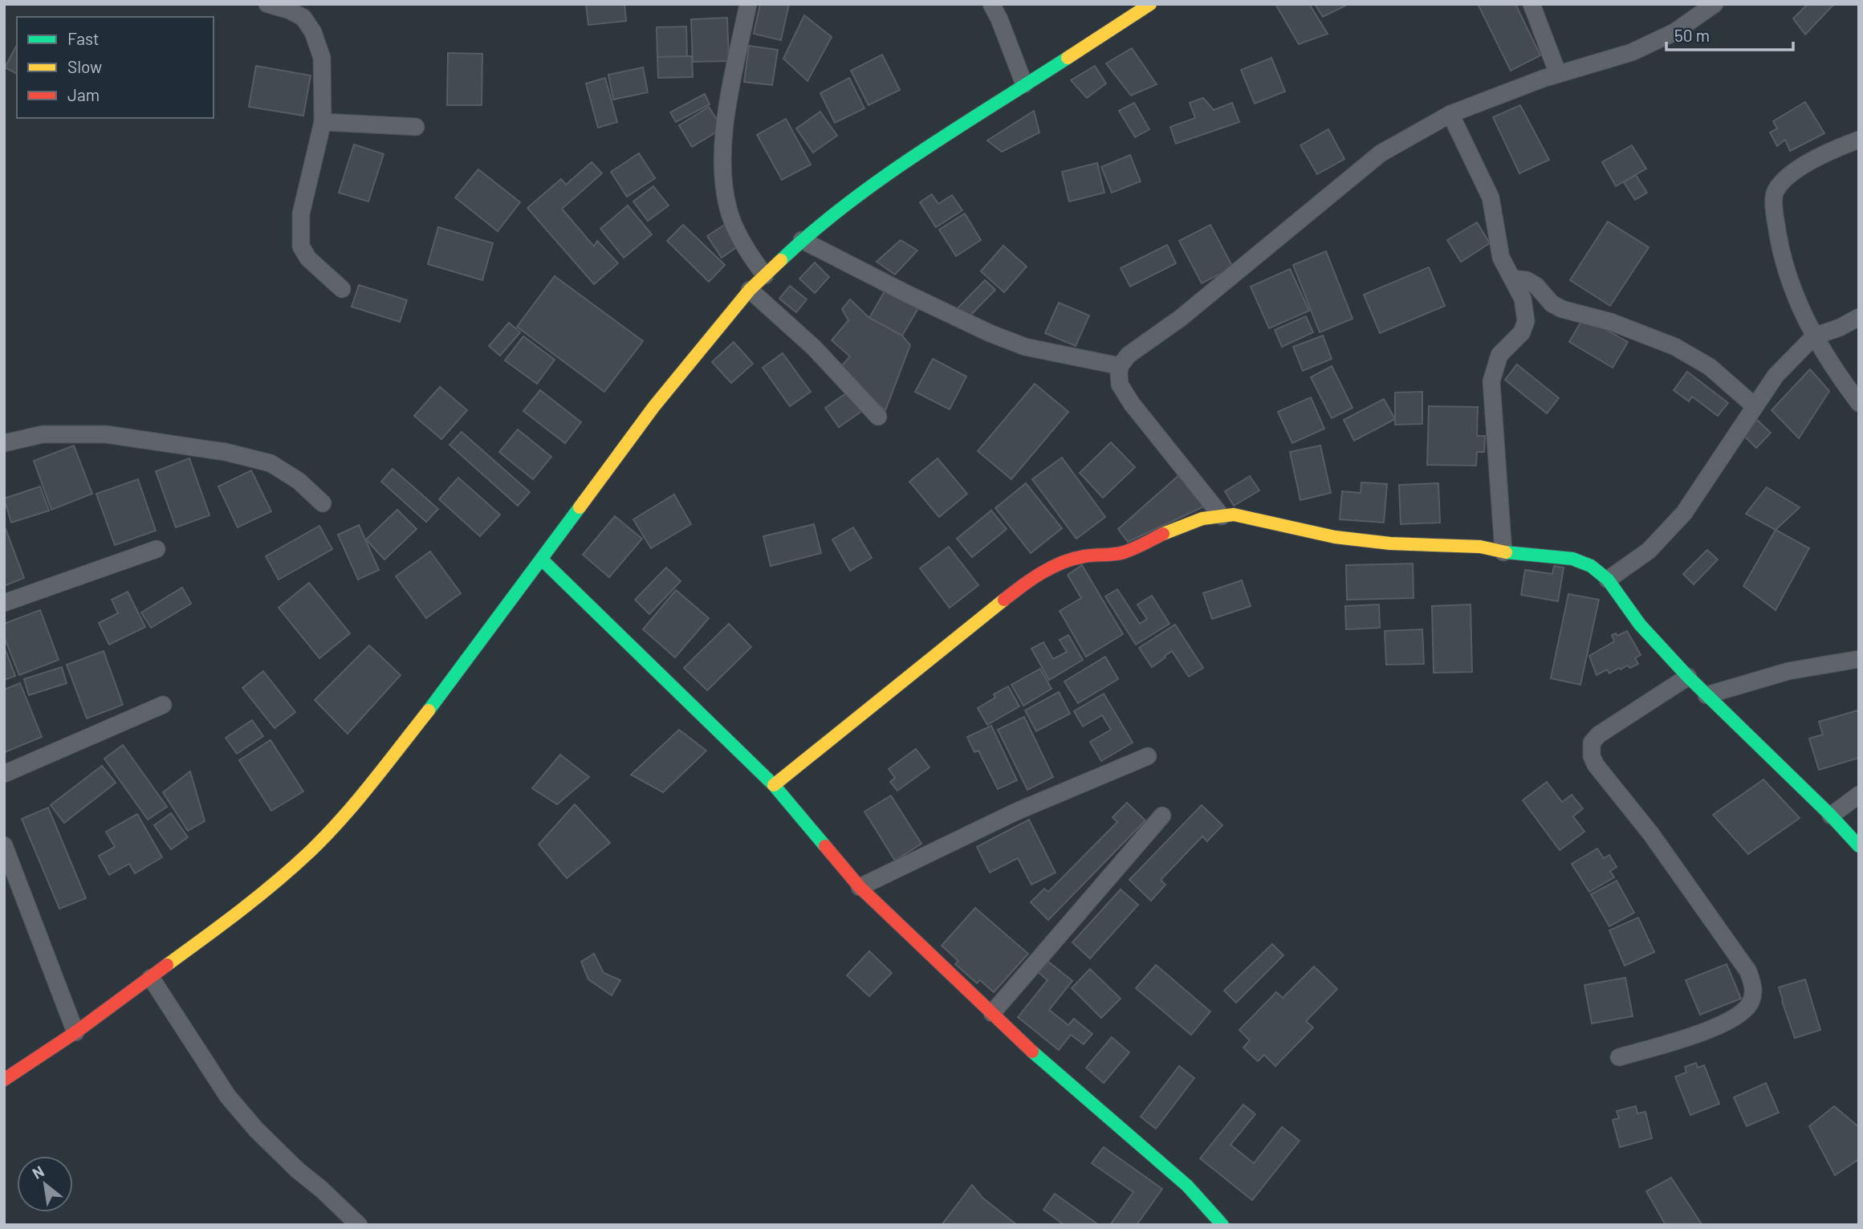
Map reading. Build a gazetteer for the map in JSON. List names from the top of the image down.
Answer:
{
  "legend": ["Fast", "Slow", "Jam"],
  "scale_bar": "50 m",
  "north": "top left"
}
